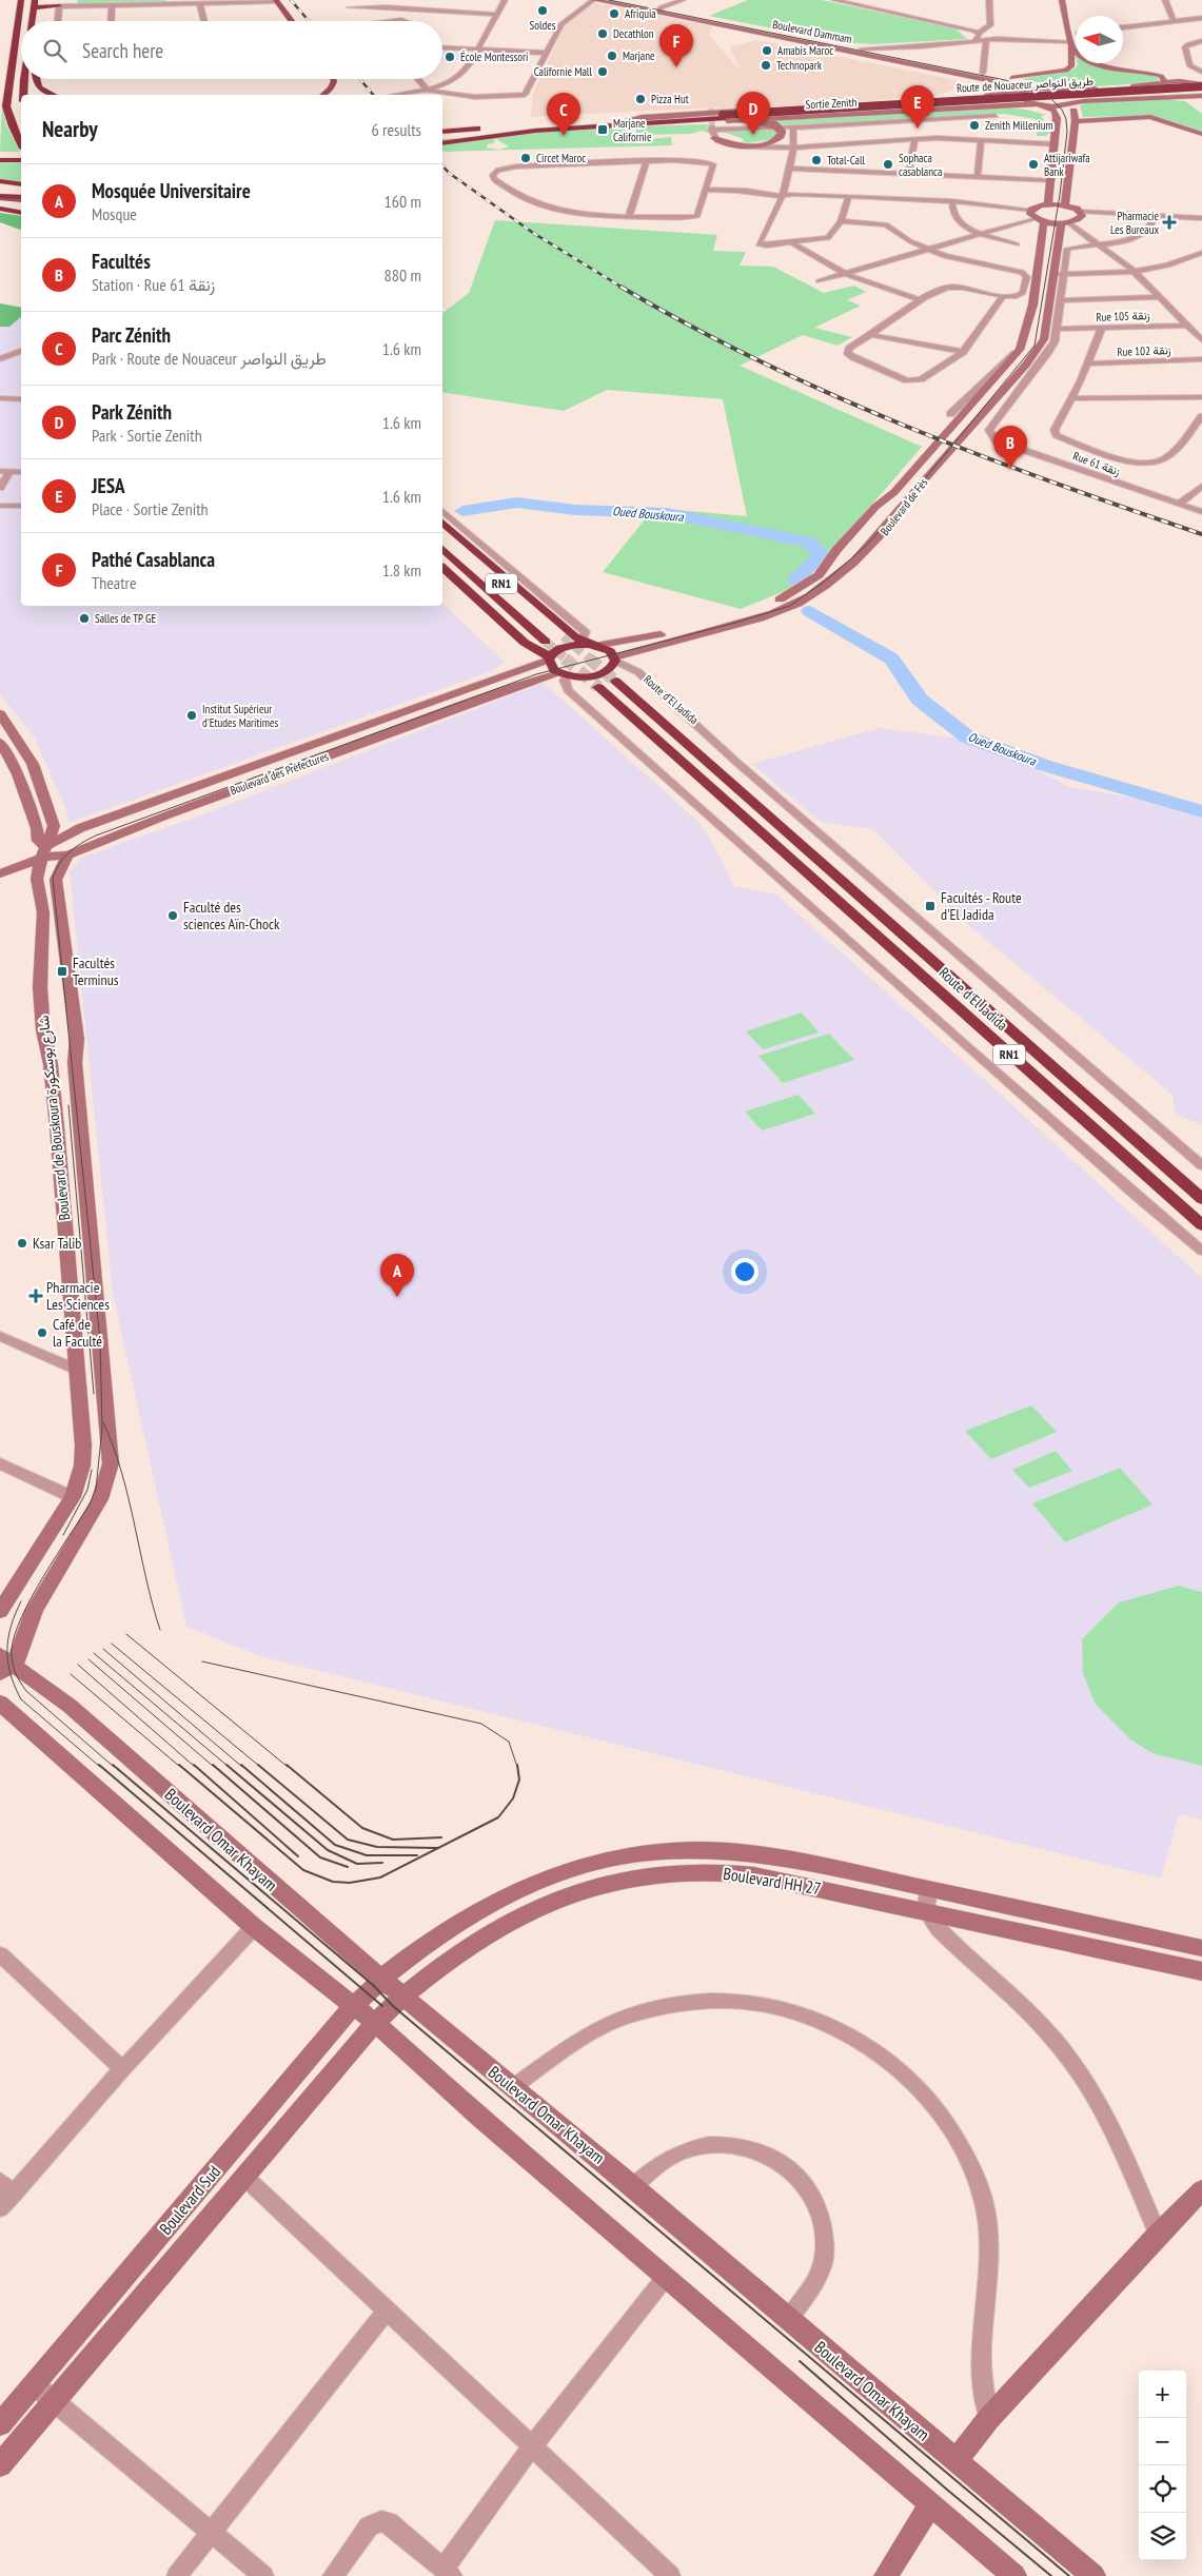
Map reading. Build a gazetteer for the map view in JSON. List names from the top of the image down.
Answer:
{
  "streets": {
    "highway": ["Route de Nouaceur طريق النواصر", "RN1", "Route d'El Jadida"],
    "street": [
      "Boulevard Dammam",
      "Sortie Zenith",
      "Rue 105 زنقة",
      "Rue 102 زنقة",
      "Rue 61 زنقة",
      "Boulevard de Fès",
      "Boulevard des Préfectures",
      "Boulevard de Bouskoura شارع بوسكورة",
      "Boulevard Omar Khayam",
      "Boulevard HH 27",
      "Boulevard Sud"
    ]
  },
  "crossings": [
    ["Boulevard Dammam", "Route de Nouaceur طريق النواصر"],
    ["Route de Nouaceur طريق النواصر", "Sortie Zenith"],
    ["Rue 105 زنقة", "Rue 61 زنقة"],
    ["Boulevard de Fès", "Route d'El Jadida"],
    ["Route d'El Jadida", "Boulevard des Préfectures"],
    ["Boulevard des Préfectures", "Boulevard de Bouskoura شارع بوسكورة"],
    ["Boulevard de Bouskoura شارع بوسكورة", "Boulevard Omar Khayam"],
    ["Boulevard Omar Khayam", "Boulevard HH 27"],
    ["Boulevard Omar Khayam", "Boulevard Sud"],
    ["Boulevard HH 27", "Boulevard Sud"]
  ],
  "water": ["Oued Bouskoura"],
  "places": {
    "other": [
      "Soldes",
      "Afriquia",
      "Decathlon",
      "Amabis Maroc",
      "Marjane",
      "École Montessori",
      "Technopark",
      "Californie Mall",
      "Pizza Hut",
      "Zenith Millenium",
      "Circet Maroc",
      "Total-Call",
      "Sophaca casablanca",
      "Attijariwafa Bank",
      "Salles de TP GE",
      "Institut Supérieur d'Etudes Maritimes",
      "Faculté des sciences Aïn-Chock",
      "Ksar Talib",
      "Café de la Faculté"
    ],
    "transit": ["Marjane Californie", "Facultés - Route d'El Jadida", "Facultés Terminus"],
    "health": ["Pharmacie Les Bureaux", "Pharmacie Les Sciences"]
  },
  "north": "left",
  "page": {
    "search": "Search here",
    "pins": [
      "F",
      "E",
      "D",
      "C",
      "B",
      "A"
    ],
    "heading": ["Nearby", "6 results"],
    "list": [
      {
        "mark": "A",
        "name": "Mosquée Universitaire",
        "note": "Mosque",
        "value": "160 m"
      },
      {
        "mark": "B",
        "name": "Facultés",
        "note": "Station · Rue 61 زنقة",
        "value": "880 m"
      },
      {
        "mark": "C",
        "name": "Parc Zénith",
        "note": "Park · Route de Nouaceur طريق النواصر",
        "value": "1.6 km"
      },
      {
        "mark": "D",
        "name": "Park Zénith",
        "note": "Park · Sortie Zenith",
        "value": "1.6 km"
      },
      {
        "mark": "E",
        "name": "JESA",
        "note": "Place · Sortie Zenith",
        "value": "1.6 km"
      },
      {
        "mark": "F",
        "name": "Pathé Casablanca",
        "note": "Theatre",
        "value": "1.8 km"
      }
    ],
    "map_buttons": ["+", "−"]
  }
}
